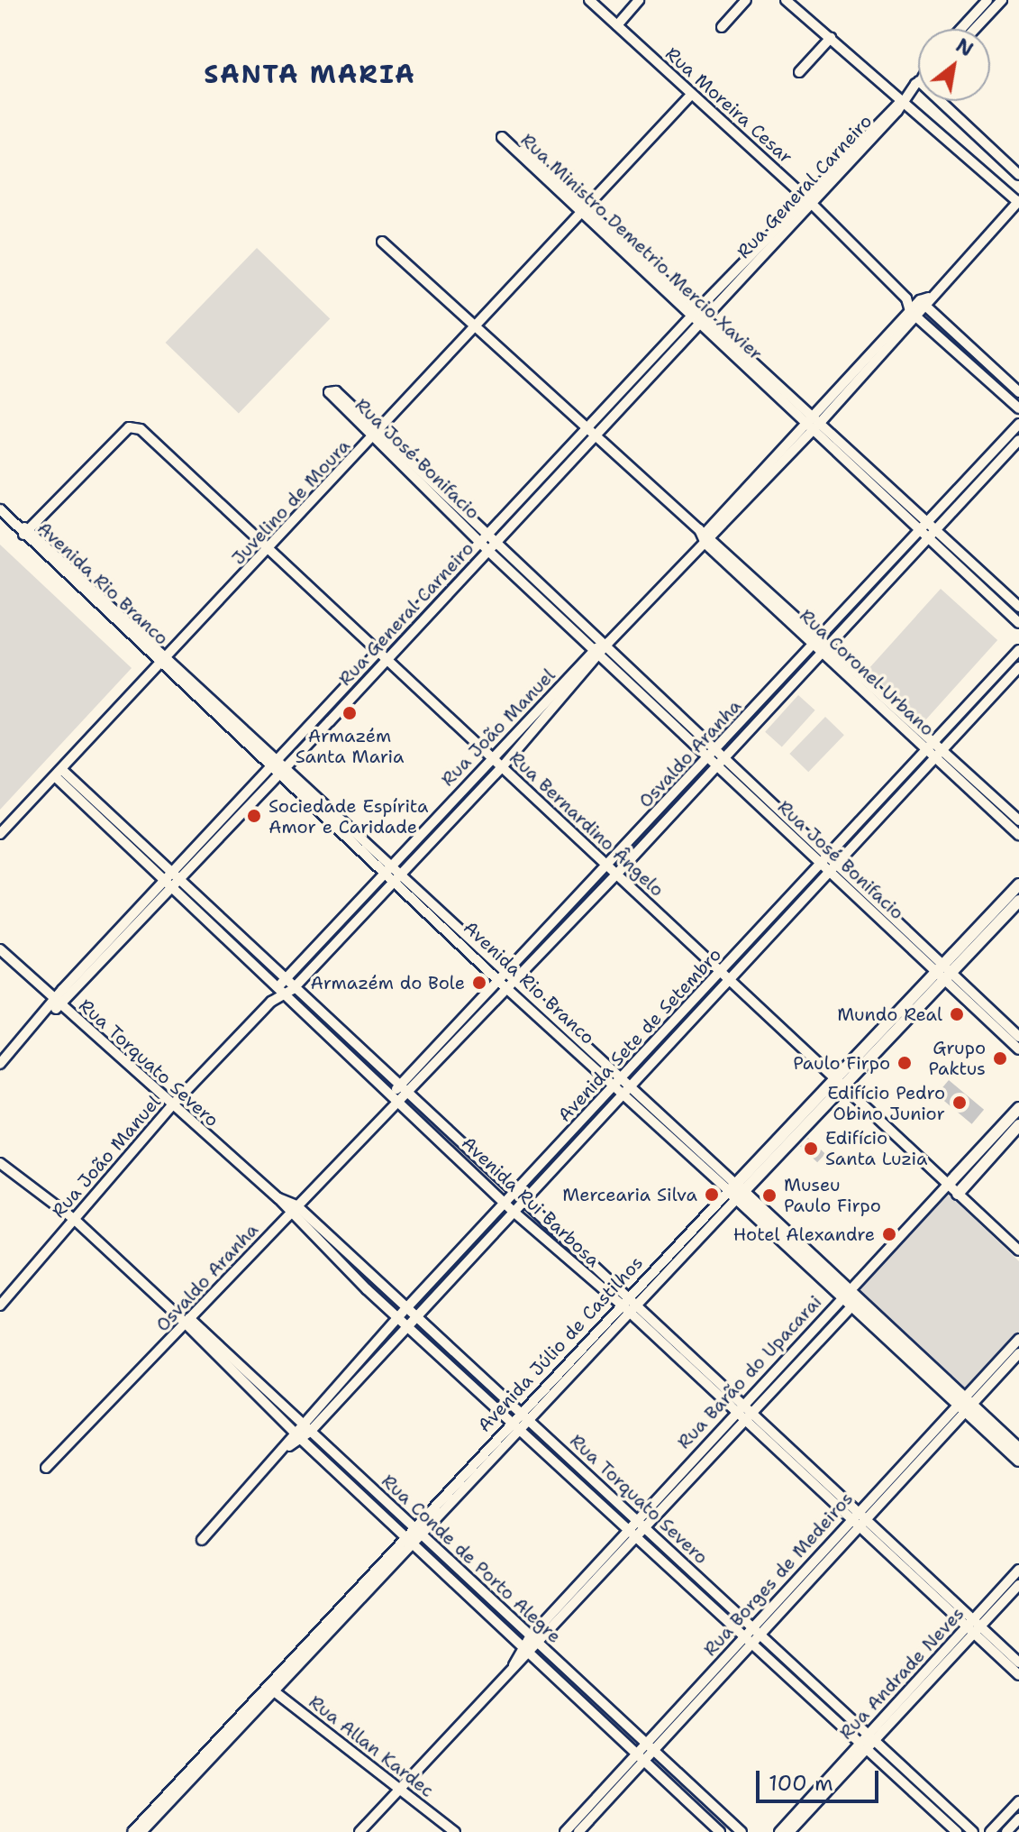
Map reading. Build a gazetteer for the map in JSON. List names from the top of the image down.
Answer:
{
  "streets": {
    "street": [
      "Rua Moreira Cesar",
      "Rua General Carneiro",
      "Rua Ministro Demetrio Mercio Xavier",
      "Rua José Bonifacio",
      "Juvelino de Moura",
      "Avenida Rio Branco",
      "Rua Coronel Urbano",
      "Rua João Manuel",
      "Osvaldo Aranha",
      "Rua Bernardino Ângelo",
      "Avenida Sete de Setembro",
      "Rua Torquato Severo",
      "Avenida Rui Barbosa",
      "Avenida Júlio de Castilhos",
      "Rua Barão do Upacarai",
      "Rua Conde de Porto Alegre",
      "Rua Borges de Medeiros",
      "Rua Andrade Neves",
      "Rua Allan Kardec"
    ]
  },
  "crossings": [
    ["Rua Moreira Cesar", "Rua General Carneiro"],
    ["Rua Moreira Cesar", "Juvelino de Moura"],
    ["Rua Moreira Cesar", "Rua João Manuel"],
    ["Rua General Carneiro", "Rua Ministro Demetrio Mercio Xavier"],
    ["Rua General Carneiro", "Rua José Bonifacio"],
    ["Rua General Carneiro", "Avenida Rio Branco"],
    ["Rua General Carneiro", "Rua Coronel Urbano"],
    ["Rua General Carneiro", "Rua Bernardino Ângelo"],
    ["Rua General Carneiro", "Rua Torquato Severo"],
    ["Rua General Carneiro", "Avenida Rui Barbosa"],
    ["Rua Ministro Demetrio Mercio Xavier", "Juvelino de Moura"],
    ["Rua Ministro Demetrio Mercio Xavier", "Rua João Manuel"],
    ["Rua Ministro Demetrio Mercio Xavier", "Osvaldo Aranha"],
    ["Rua José Bonifacio", "Juvelino de Moura"],
    ["Rua José Bonifacio", "Rua João Manuel"],
    ["Rua José Bonifacio", "Osvaldo Aranha"],
    ["Rua José Bonifacio", "Avenida Sete de Setembro"],
    ["Rua José Bonifacio", "Avenida Júlio de Castilhos"],
    ["Juvelino de Moura", "Avenida Rio Branco"],
    ["Juvelino de Moura", "Rua Coronel Urbano"],
    ["Juvelino de Moura", "Rua Bernardino Ângelo"],
    ["Juvelino de Moura", "Avenida Rui Barbosa"],
    ["Avenida Rio Branco", "Rua João Manuel"],
    ["Avenida Rio Branco", "Osvaldo Aranha"],
    ["Avenida Rio Branco", "Rua Bernardino Ângelo"],
    ["Avenida Rio Branco", "Avenida Sete de Setembro"],
    ["Avenida Rio Branco", "Avenida Júlio de Castilhos"],
    ["Avenida Rio Branco", "Rua Barão do Upacarai"],
    ["Avenida Rio Branco", "Rua Borges de Medeiros"],
    ["Rua Coronel Urbano", "Rua João Manuel"],
    ["Rua Coronel Urbano", "Osvaldo Aranha"],
    ["Rua Coronel Urbano", "Avenida Sete de Setembro"],
    ["Rua João Manuel", "Rua Bernardino Ângelo"],
    ["Rua João Manuel", "Rua Torquato Severo"],
    ["Rua João Manuel", "Avenida Rui Barbosa"],
    ["Rua João Manuel", "Rua Conde de Porto Alegre"],
    ["Osvaldo Aranha", "Rua Bernardino Ângelo"],
    ["Osvaldo Aranha", "Rua Torquato Severo"],
    ["Osvaldo Aranha", "Avenida Rui Barbosa"],
    ["Osvaldo Aranha", "Rua Conde de Porto Alegre"],
    ["Rua Bernardino Ângelo", "Avenida Sete de Setembro"],
    ["Rua Bernardino Ângelo", "Avenida Júlio de Castilhos"],
    ["Rua Bernardino Ângelo", "Rua Barão do Upacarai"],
    ["Avenida Sete de Setembro", "Rua Torquato Severo"],
    ["Avenida Sete de Setembro", "Avenida Rui Barbosa"],
    ["Avenida Sete de Setembro", "Rua Conde de Porto Alegre"],
    ["Rua Torquato Severo", "Avenida Júlio de Castilhos"],
    ["Rua Torquato Severo", "Rua Barão do Upacarai"],
    ["Rua Torquato Severo", "Rua Borges de Medeiros"],
    ["Rua Torquato Severo", "Rua Andrade Neves"],
    ["Avenida Rui Barbosa", "Avenida Júlio de Castilhos"],
    ["Avenida Rui Barbosa", "Rua Barão do Upacarai"],
    ["Avenida Rui Barbosa", "Rua Borges de Medeiros"],
    ["Avenida Rui Barbosa", "Rua Andrade Neves"],
    ["Avenida Júlio de Castilhos", "Rua Conde de Porto Alegre"],
    ["Avenida Júlio de Castilhos", "Rua Allan Kardec"],
    ["Rua Barão do Upacarai", "Rua Conde de Porto Alegre"],
    ["Rua Barão do Upacarai", "Rua Allan Kardec"],
    ["Rua Conde de Porto Alegre", "Rua Borges de Medeiros"]
  ],
  "districts": ["SANTA MARIA"],
  "places": [
    "Armazém Santa Maria",
    "Sociedade Espírita Amor e Caridade",
    "Armazém do Bole",
    "Mundo Real",
    "Grupo Paktus",
    "Paulo Firpo",
    "Edifício Pedro Obino Junior",
    "Edifício Santa Luzia",
    "Mercearia Silva",
    "Museu Paulo Firpo",
    "Hotel Alexandre"
  ],
  "scale_bar": "100 m",
  "north": "top right"
}
